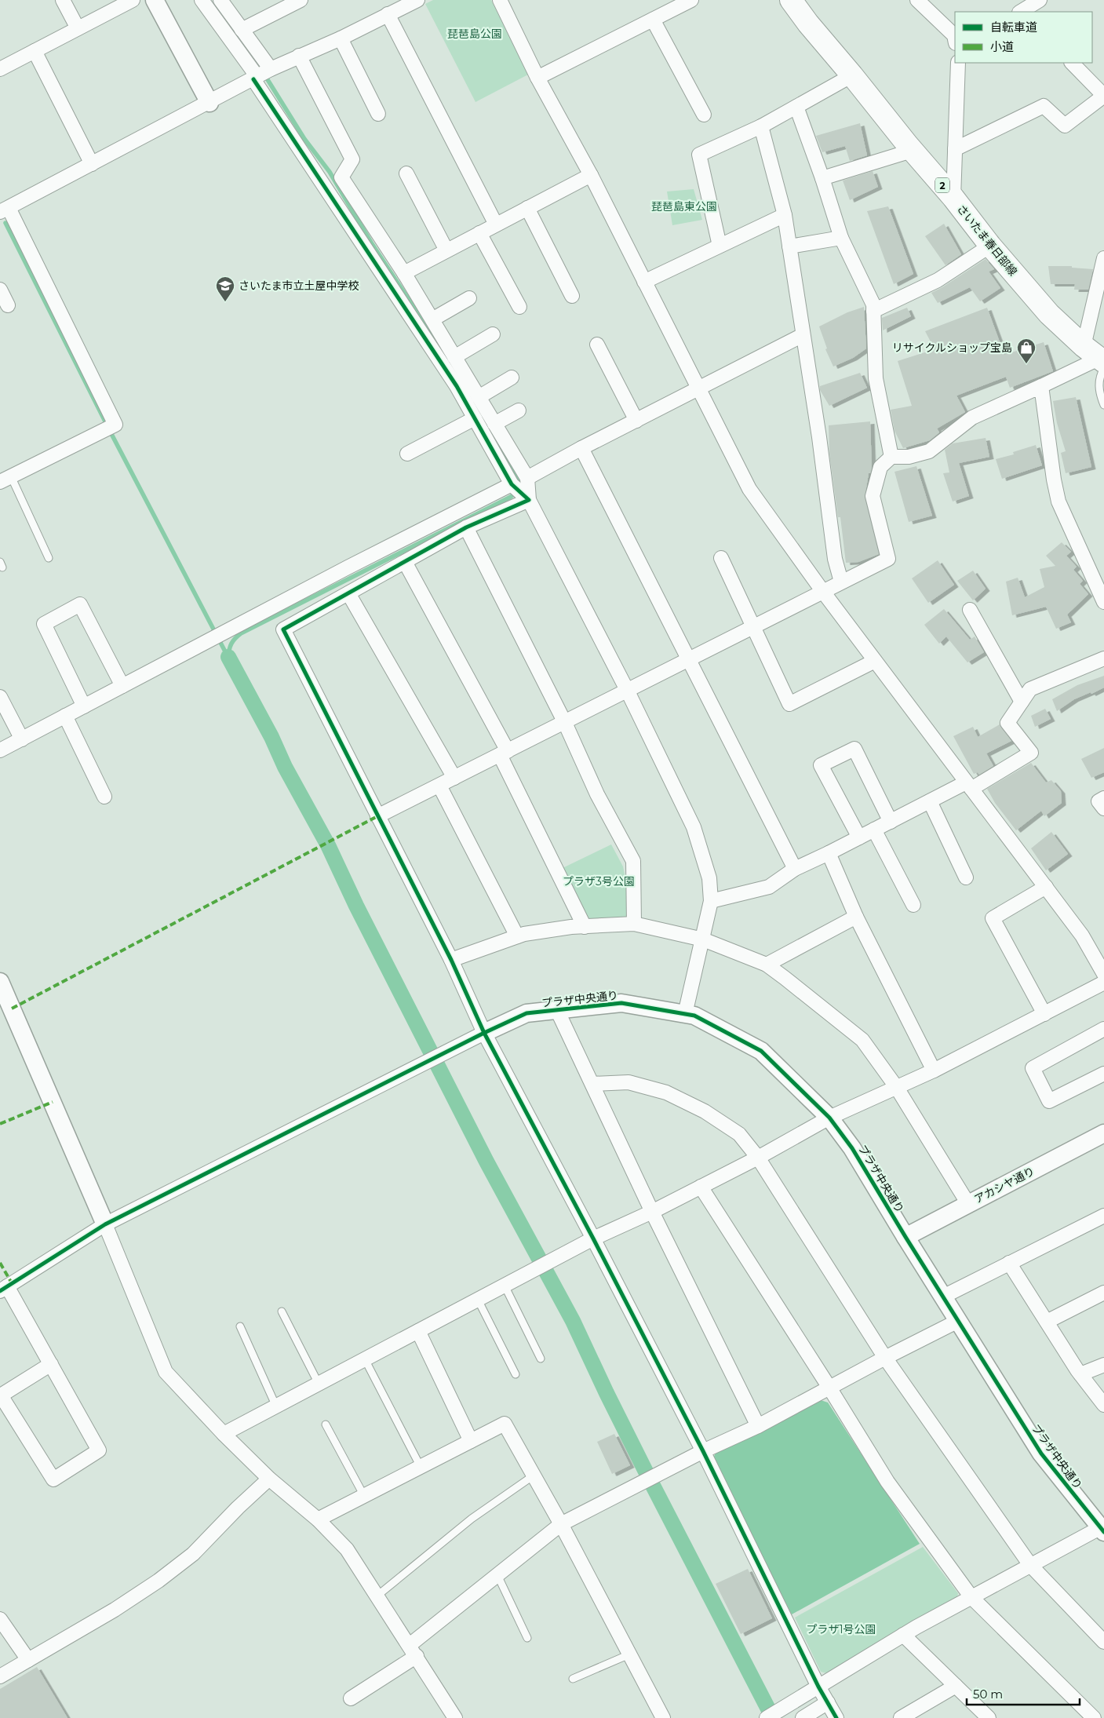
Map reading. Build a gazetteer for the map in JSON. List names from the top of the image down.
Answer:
{
  "streets": {
    "main road": ["2", "さいたま春日部線"],
    "street": ["プラザ中央通り", "アカシヤ通り"]
  },
  "crossings": [
    ["プラザ中央通り", "アカシヤ通り"]
  ],
  "parks": [
    "琵琶島公園",
    "琵琶島東公園",
    "プラザ3号公園",
    "プラザ1号公園"
  ],
  "places": {
    "school or university": ["さいたま市立土屋中学校"],
    "shop": ["リサイクルショップ宝島"]
  },
  "legend": ["自転車道", "小道"],
  "scale_bar": "50 m"
}
